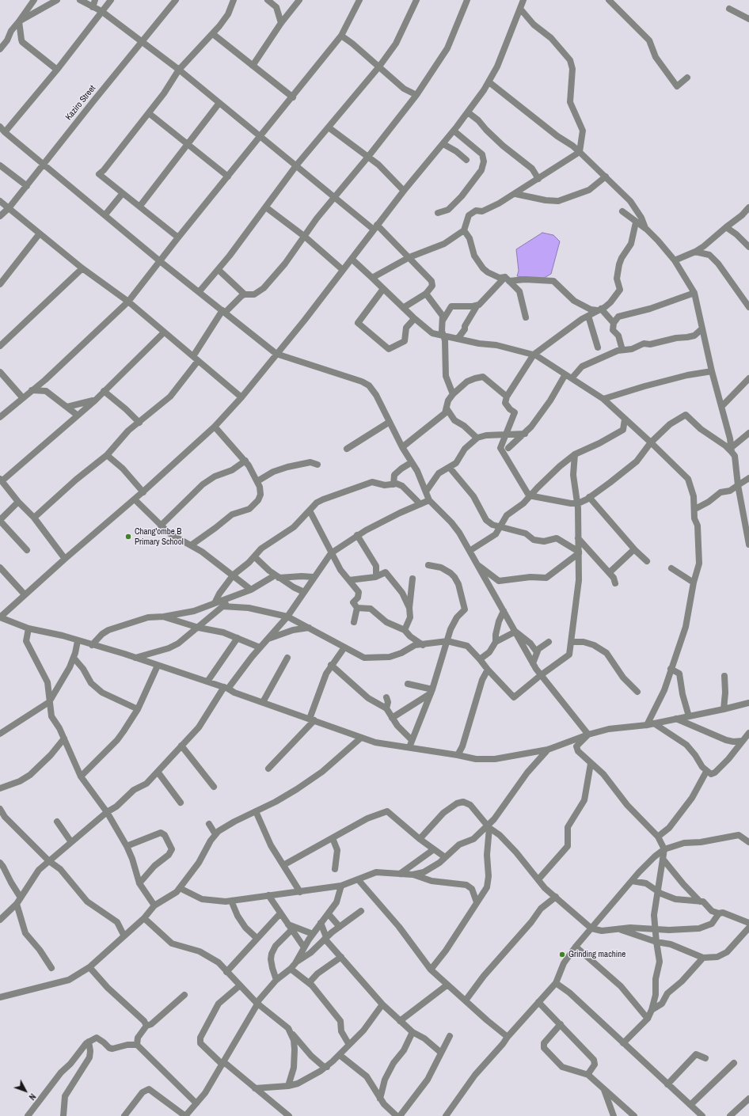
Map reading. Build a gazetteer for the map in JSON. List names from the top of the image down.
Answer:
{
  "streets": {
    "street": ["Kaziro Street"]
  },
  "places": ["Chang'ombe B Primary School", "Grinding machine"],
  "north": "bottom right"
}
